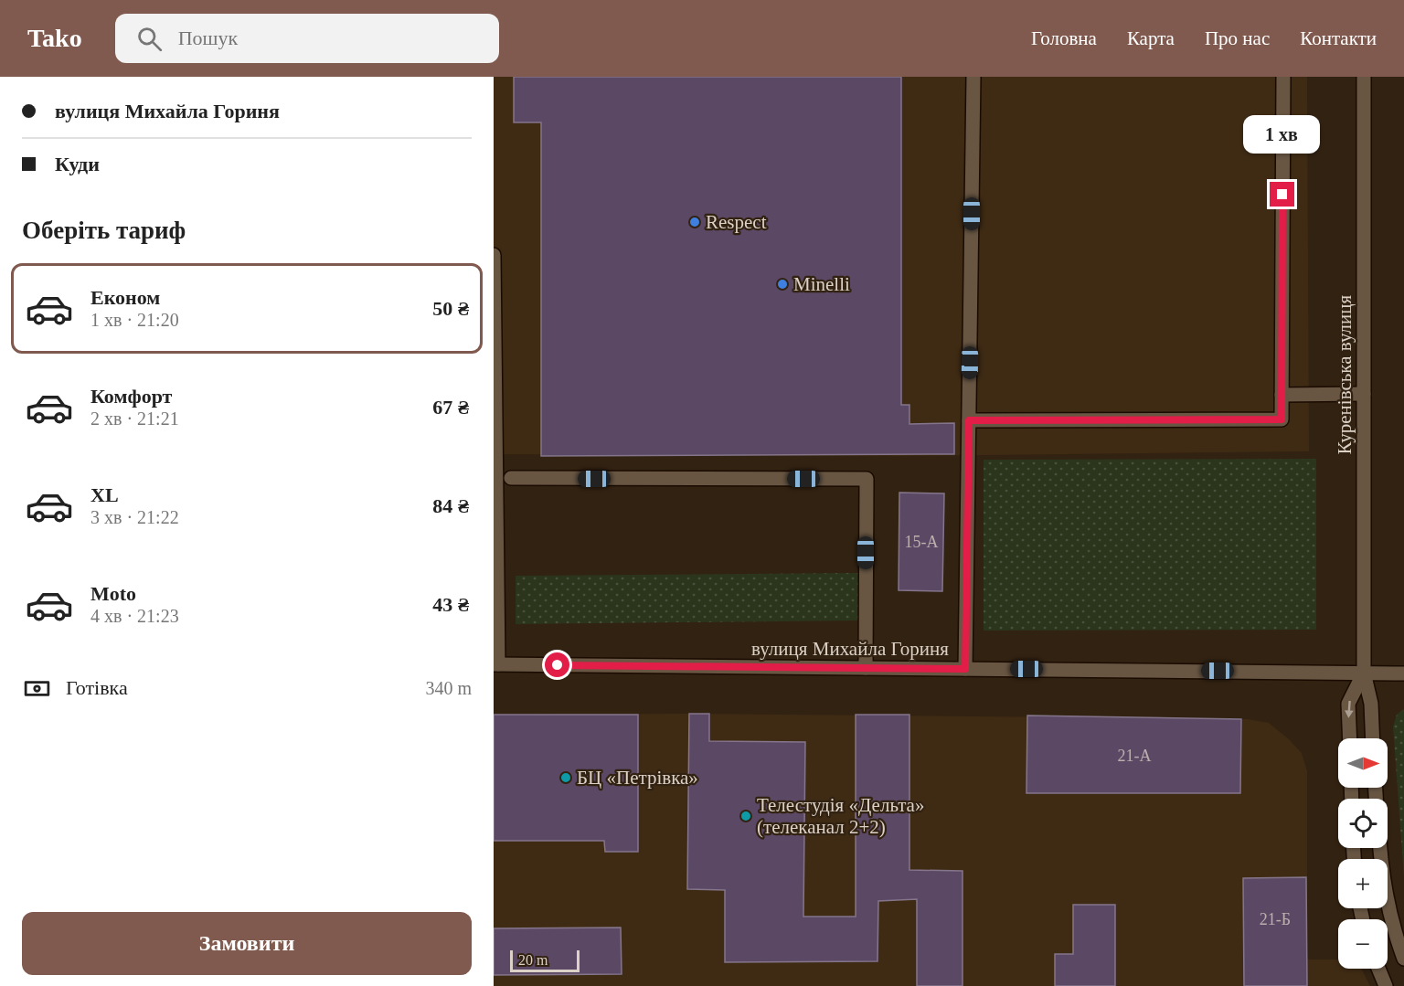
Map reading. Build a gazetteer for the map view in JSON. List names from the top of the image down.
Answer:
{
  "streets": {
    "street": ["Куренівська вулиця", "вулиця Михайла Гориня"]
  },
  "crossings": [
    ["Куренівська вулиця", "вулиця Михайла Гориня"]
  ],
  "places": [
    "Respect",
    "Minelli",
    "БЦ «Петрівка»",
    "Телестудія «Дельта» (телеканал 2+2)"
  ],
  "house_numbers": ["15-А", "21-А", "21-Б"],
  "scale_bar": "20 m",
  "north": "right",
  "page": {
    "header": "Tako",
    "search": "Пошук",
    "nav": [
      "Головна",
      "Карта",
      "Про нас",
      "Контакти"
    ],
    "banner": ["вулиця Михайла Гориня", "Куди"],
    "bubble": "1 хв",
    "heading": "Оберіть тариф",
    "list": [
      {
        "name": "Економ",
        "note": "1 хв · 21:20",
        "value": "50 ₴"
      },
      {
        "name": "Комфорт",
        "note": "2 хв · 21:21",
        "value": "67 ₴"
      },
      {
        "name": "XL",
        "note": "3 хв · 21:22",
        "value": "84 ₴"
      },
      {
        "name": "Moto",
        "note": "4 хв · 21:23",
        "value": "43 ₴"
      }
    ],
    "pay": ["Готівка", "340 m"],
    "map_buttons": ["+", "−"],
    "buttons": "Замовити",
    "scale": "20 m"
  }
}
